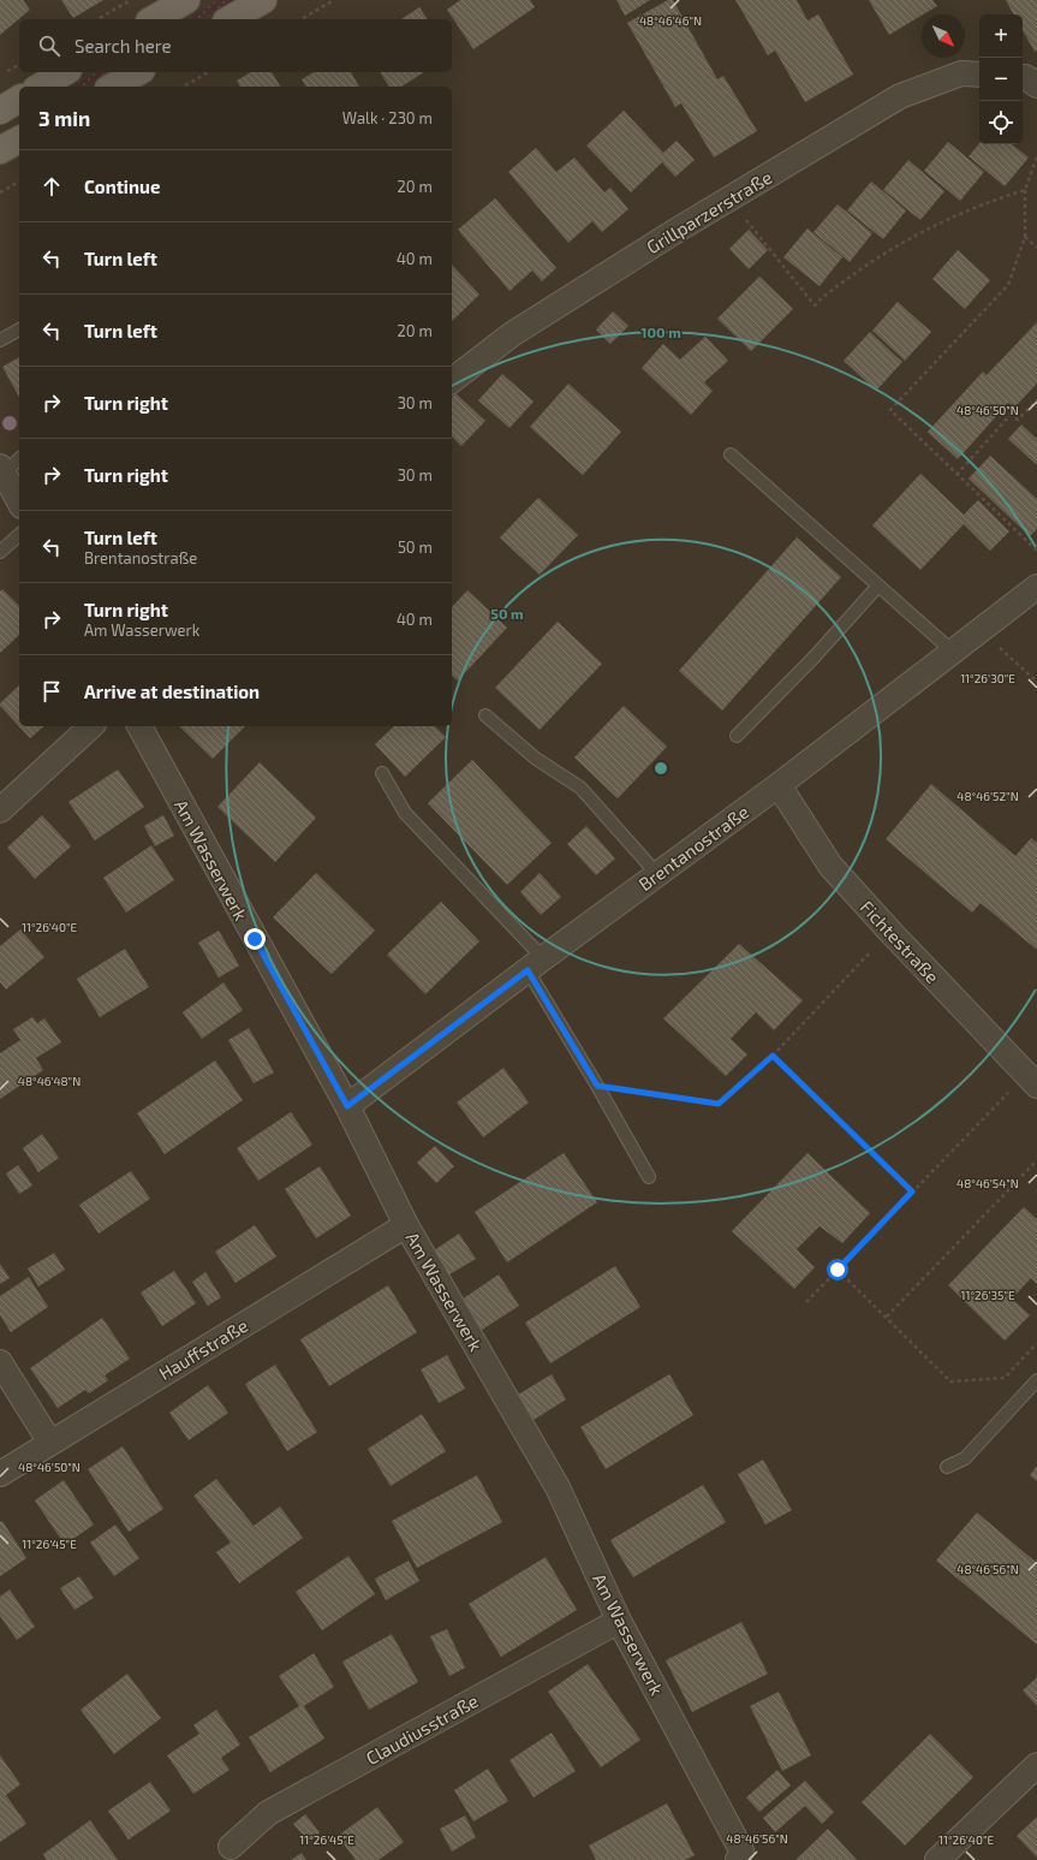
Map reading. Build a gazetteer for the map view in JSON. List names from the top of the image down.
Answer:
{
  "streets": {
    "street": [
      "Grillparzerstraße",
      "Brentanostraße",
      "Am Wasserwerk",
      "Fichtestraße",
      "Hauffstraße",
      "Claudiusstraße"
    ]
  },
  "crossings": [
    ["Brentanostraße", "Am Wasserwerk"],
    ["Brentanostraße", "Fichtestraße"],
    ["Am Wasserwerk", "Hauffstraße"],
    ["Am Wasserwerk", "Claudiusstraße"]
  ],
  "north": "bottom right",
  "page": {
    "map_buttons": ["+", "−"],
    "search": "Search here",
    "heading": ["3 min", "Walk · 230 m"],
    "list": [
      ["Continue", "20 m"],
      ["Turn left", "40 m"],
      ["Turn left", "20 m"],
      ["Turn right", "30 m"],
      ["Turn right", "30 m"],
      ["Turn left", "Brentanostraße", "50 m"],
      ["Turn right", "Am Wasserwerk", "40 m"],
      "Arrive at destination"
    ]
  },
  "coordinates": [
    "48°46'46\"N",
    "48°46'50\"N",
    "11°26'30\"E",
    "48°46'52\"N",
    "11°26'40\"E",
    "48°46'48\"N",
    "48°46'54\"N",
    "11°26'35\"E",
    "11°26'45\"E",
    "48°46'56\"N"
  ],
  "rings": ["100 m", "50 m"]
}
